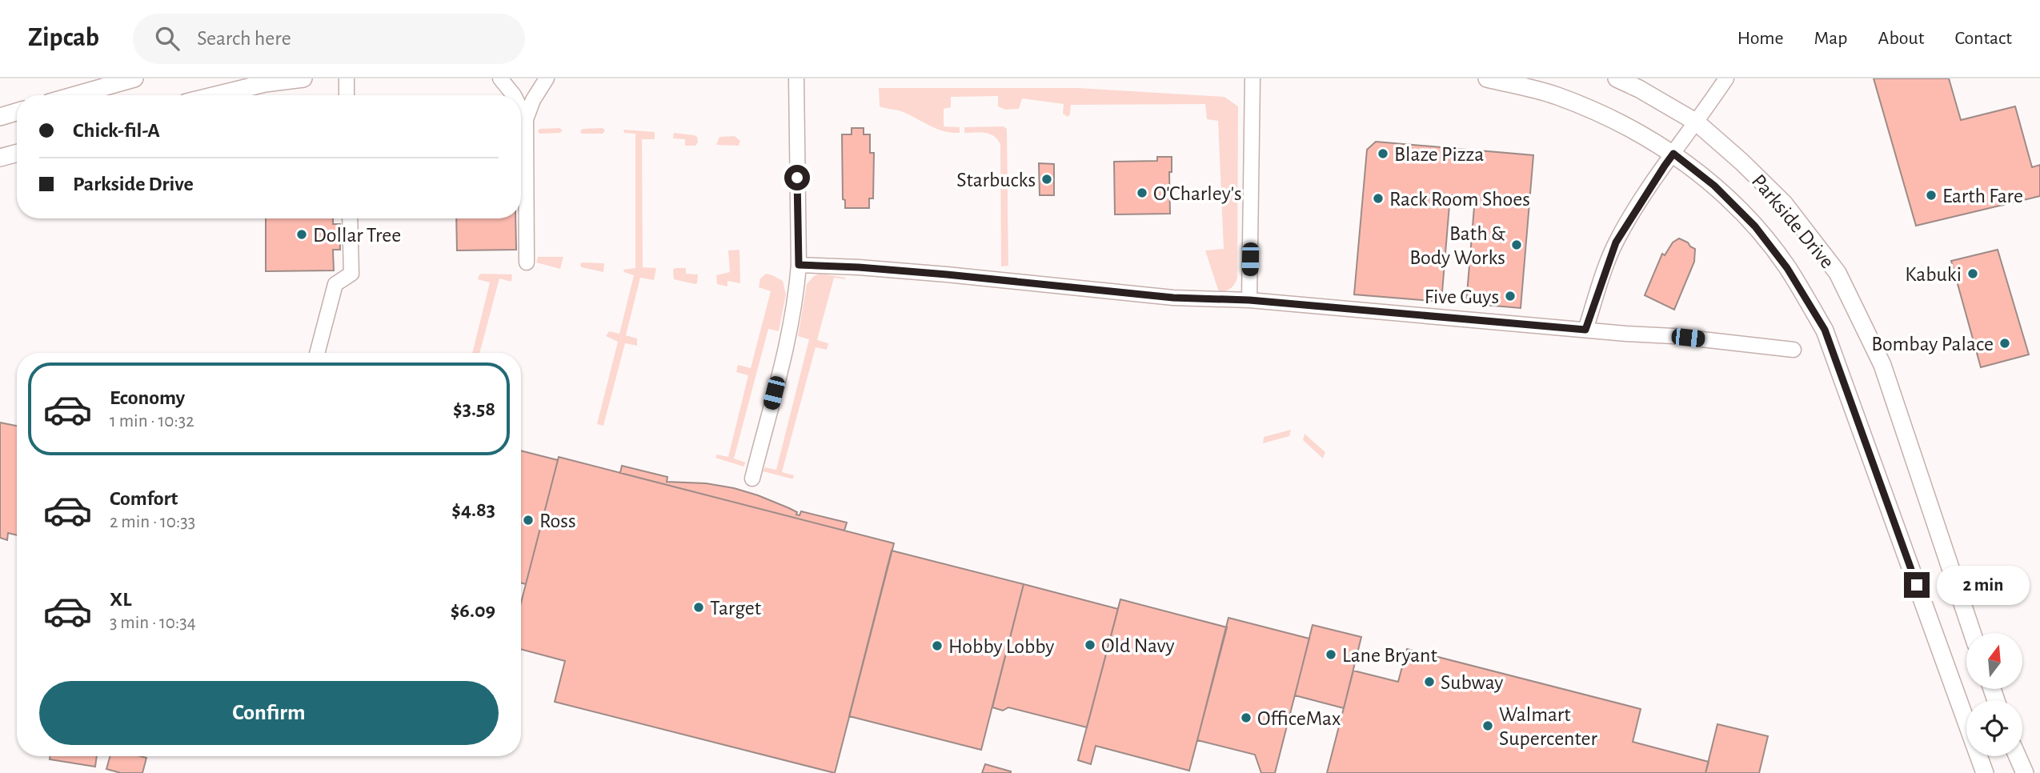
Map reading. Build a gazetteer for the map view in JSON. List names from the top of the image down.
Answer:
{
  "streets": {
    "street": ["Parkside Drive"]
  },
  "places": [
    "Blaze Pizza",
    "Starbucks",
    "O'Charley's",
    "Earth Fare",
    "Rack Room Shoes",
    "Dollar Tree",
    "Bath & Body Works",
    "Kabuki",
    "Five Guys",
    "Bombay Palace",
    "Ross",
    "Target",
    "Old Navy",
    "Hobby Lobby",
    "Lane Bryant",
    "Subway",
    "OfficeMax",
    "Walmart Supercenter"
  ],
  "north": "top",
  "page": {
    "header": "Zipcab",
    "search": "Search here",
    "nav": [
      "Home",
      "Map",
      "About",
      "Contact"
    ],
    "banner": ["Chick-fil-A", "Parkside Drive"],
    "list": [
      {
        "name": "Economy",
        "note": "1 min · 10:32",
        "value": "$3.58"
      },
      {
        "name": "Comfort",
        "note": "2 min · 10:33",
        "value": "$4.83"
      },
      {
        "name": "XL",
        "note": "3 min · 10:34",
        "value": "$6.09"
      }
    ],
    "bubble": "2 min",
    "buttons": "Confirm"
  }
}
